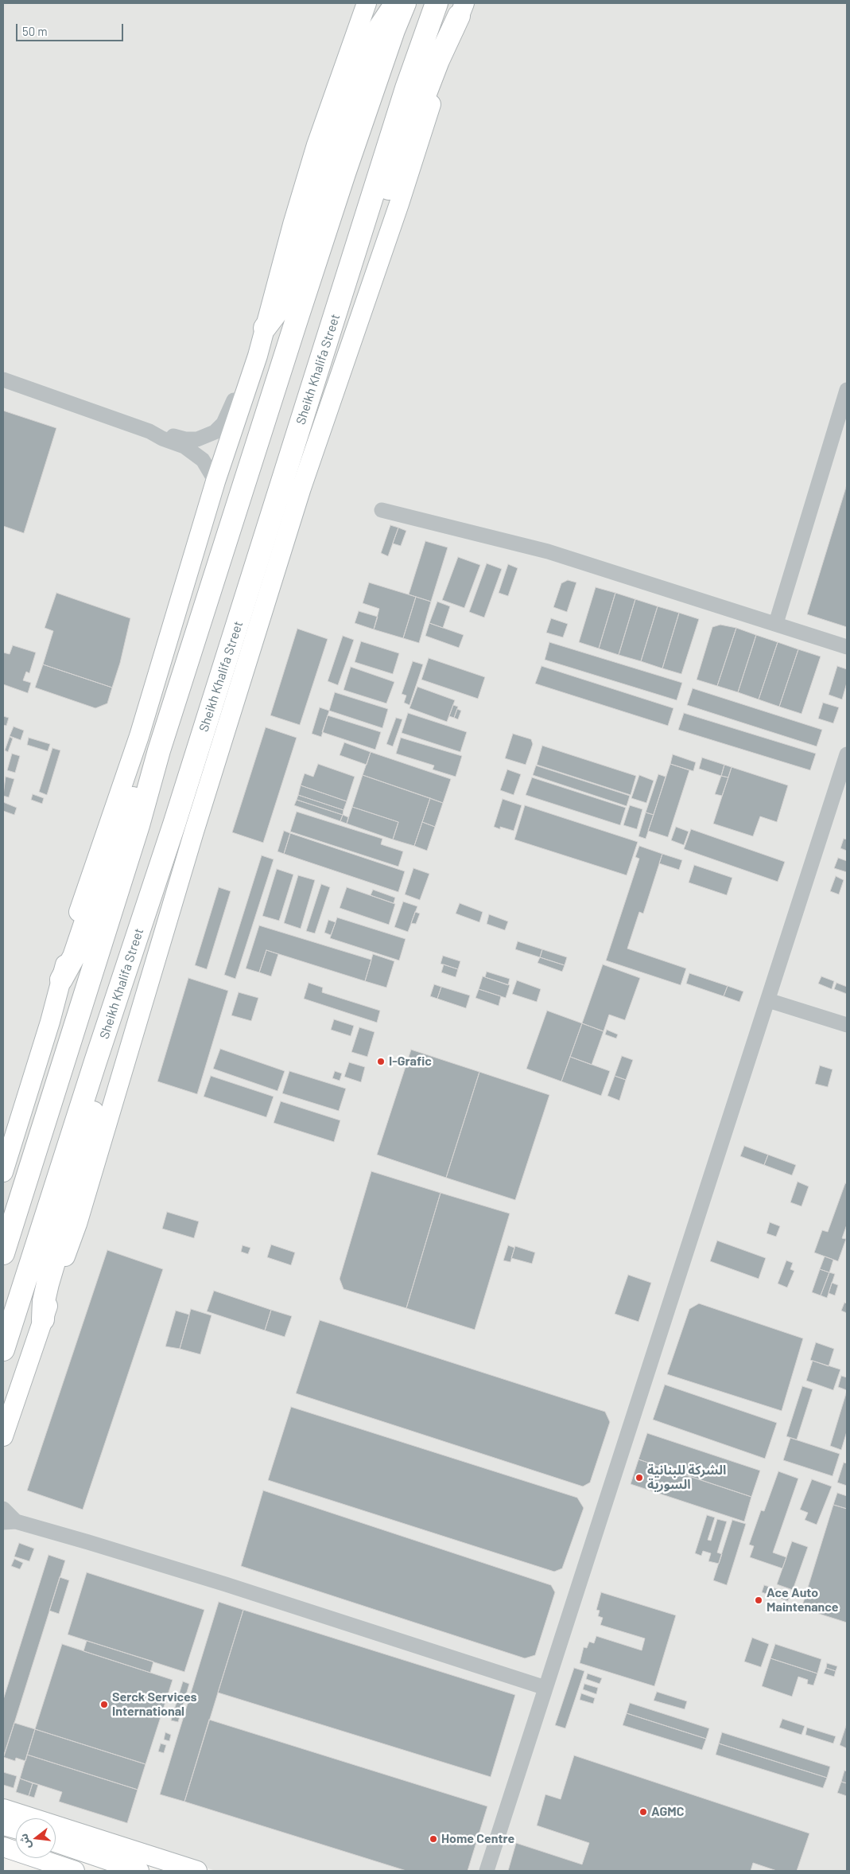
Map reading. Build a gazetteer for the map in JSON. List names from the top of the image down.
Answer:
{
  "streets": {
    "highway": ["Sheikh Khalifa Street"]
  },
  "places": [
    "I-Grafic",
    "الشركة للبنانية السورية",
    "Ace Auto Maintenance",
    "Serck Services International",
    "AGMC",
    "Home Centre"
  ],
  "scale_bar": "50 m",
  "north": "left"
}
